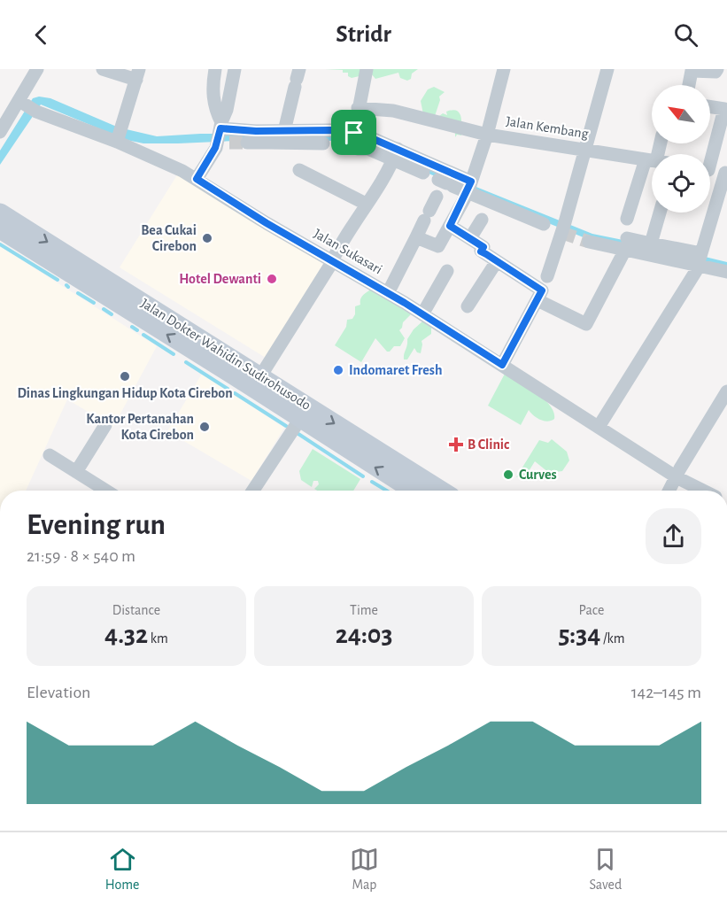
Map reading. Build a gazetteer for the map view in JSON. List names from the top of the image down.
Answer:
{
  "streets": {
    "main road": ["Jalan Dokter Wahidin Sudirohusodo"],
    "street": ["Jalan Kembang", "Jalan Sukasari"]
  },
  "places": {
    "other": [
      "Bea Cukai Cirebon",
      "Hotel Dewanti",
      "Indomaret Fresh",
      "Dinas Lingkungan Hidup Kota Cirebon",
      "Kantor Pertanahan Kota Cirebon",
      "Curves"
    ],
    "health": ["B Clinic"]
  },
  "north": "top left",
  "page": {
    "header": "Stridr",
    "heading": ["Evening run", "21:59 · 8 × 540 m"],
    "stats": [
      ["Distance", "4.32 km"],
      ["Time", "24:03"],
      ["Pace", "5:34 /km"]
    ],
    "chart": ["Elevation", "142–145 m"],
    "tabs": ["Home", "Map", "Saved"]
  }
}
